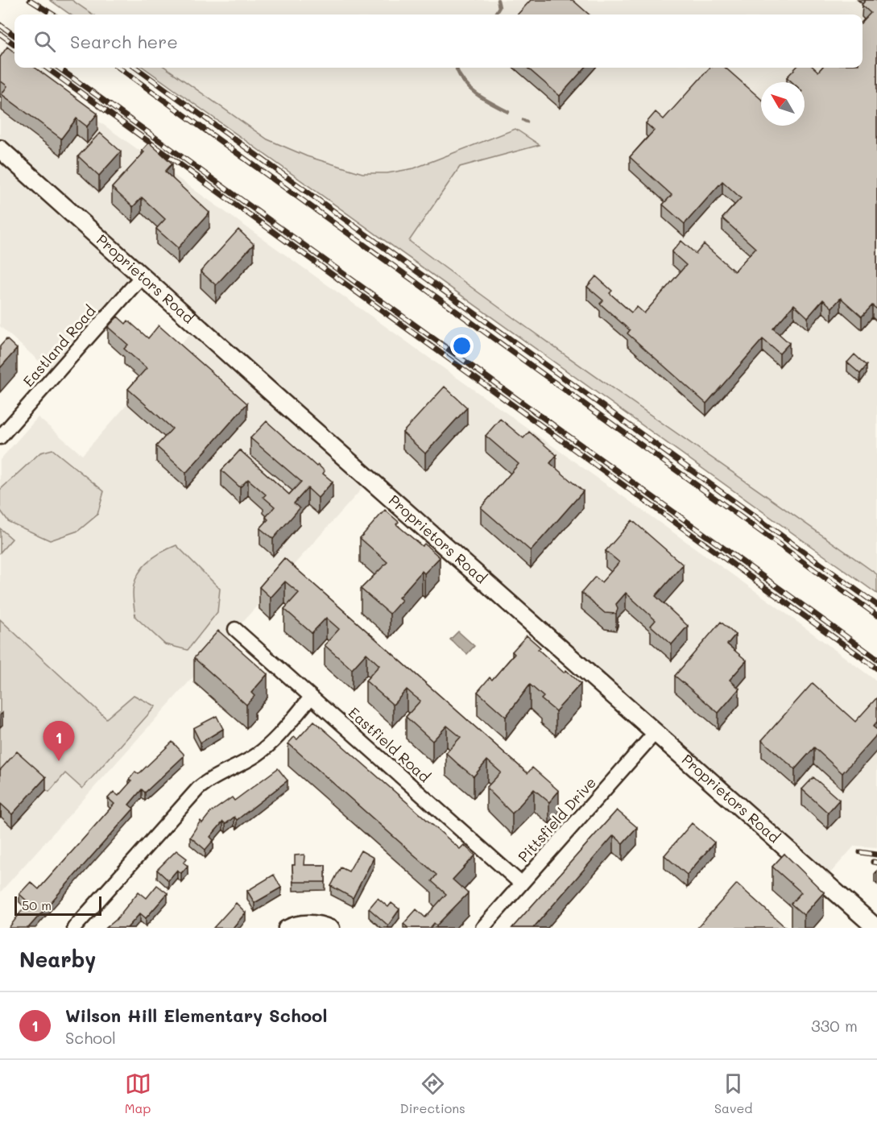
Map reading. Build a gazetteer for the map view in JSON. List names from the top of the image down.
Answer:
{
  "streets": {
    "street": [
      "Proprietors Road",
      "Eastland Road",
      "Eastfield Road",
      "Pittsfield Drive"
    ]
  },
  "crossings": [
    ["Proprietors Road", "Eastland Road"],
    ["Proprietors Road", "Pittsfield Drive"],
    ["Eastfield Road", "Pittsfield Drive"]
  ],
  "scale_bar": "50 m",
  "north": "top left",
  "page": {
    "search": "Search here",
    "pins": "1",
    "scale": "50 m",
    "heading": "Nearby",
    "list": [
      {
        "mark": "1",
        "name": "Wilson Hill Elementary School",
        "note": "School",
        "value": "330 m"
      }
    ],
    "nav": ["Map", "Directions", "Saved"]
  }
}
